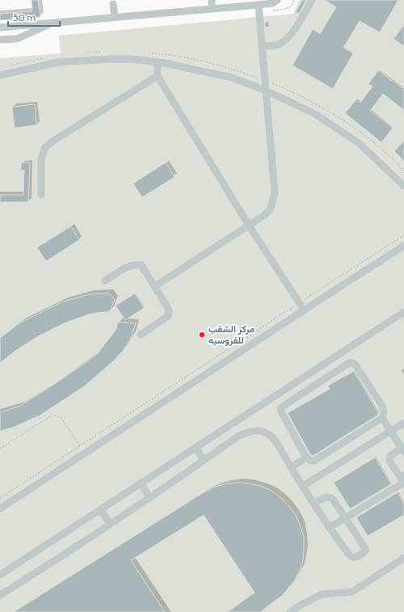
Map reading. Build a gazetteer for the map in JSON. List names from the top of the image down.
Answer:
{
  "places": ["مركز الشقب للفروسيه"],
  "scale_bar": "50 m"
}
